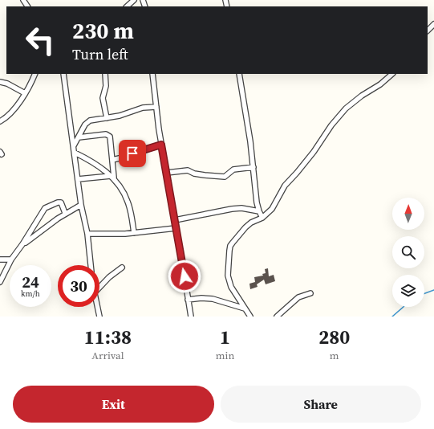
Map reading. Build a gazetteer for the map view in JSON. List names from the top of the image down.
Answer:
{
  "north": "top",
  "page": {
    "turn": ["230 m", "Turn left"],
    "speed": "24 km/h",
    "limit": "30",
    "eta": [
      "11:38",
      "Arrival",
      "1",
      "min",
      "280",
      "m"
    ],
    "buttons": ["Exit", "Share"]
  }
}
